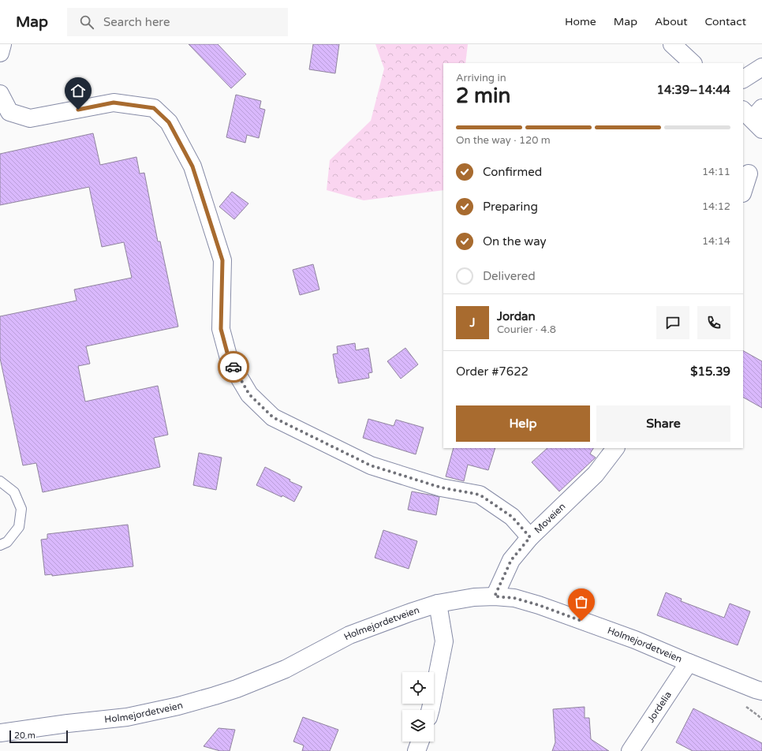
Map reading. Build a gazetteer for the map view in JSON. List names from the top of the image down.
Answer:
{
  "streets": {
    "street": ["Moveien", "Holmejordetveien", "Jordelia"]
  },
  "crossings": [
    ["Moveien", "Holmejordetveien"],
    ["Holmejordetveien", "Jordelia"]
  ],
  "scale_bar": "20 m",
  "page": {
    "header": "Map",
    "search": "Search here",
    "nav": [
      "Home",
      "Map",
      "About",
      "Contact"
    ],
    "heading": ["2 min", "Arriving in", "14:39–14:44"],
    "panel": [
      "Jordan",
      "Courier · 4.8",
      "Order #7622",
      "$15.39"
    ],
    "bar": "On the way · 120 m",
    "list": [
      ["Confirmed", "14:11"],
      ["Preparing", "14:12"],
      ["On the way", "14:14"],
      "Delivered"
    ],
    "round": "J",
    "buttons": ["Help", "Share"],
    "scale": "20 m"
  }
}
